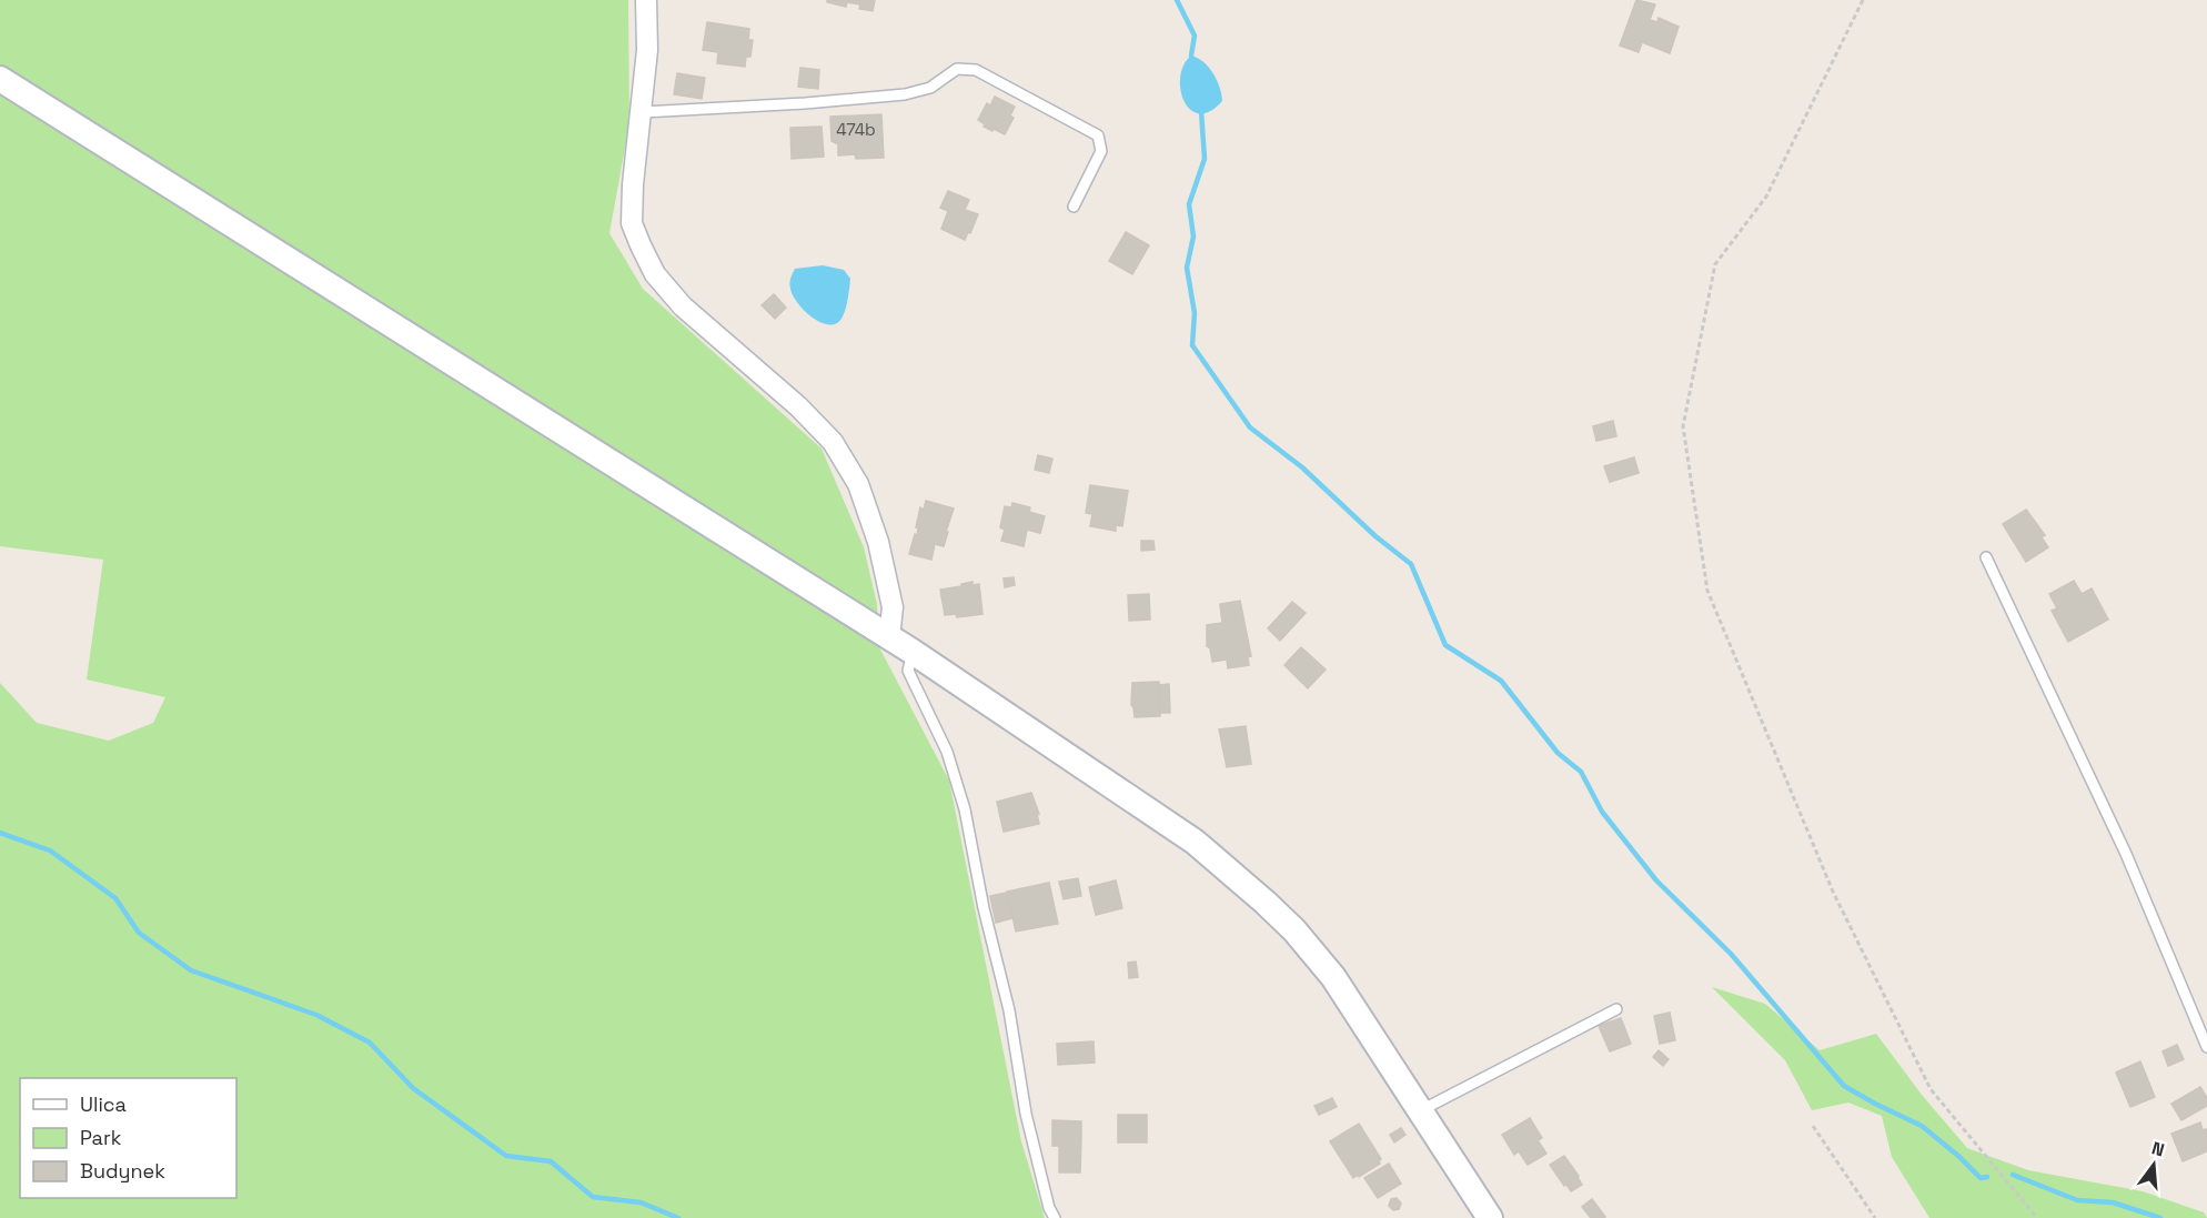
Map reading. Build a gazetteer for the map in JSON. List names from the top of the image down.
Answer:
{
  "house_numbers": ["474b"],
  "legend": ["Ulica", "Park", "Budynek"],
  "north": "top"
}
